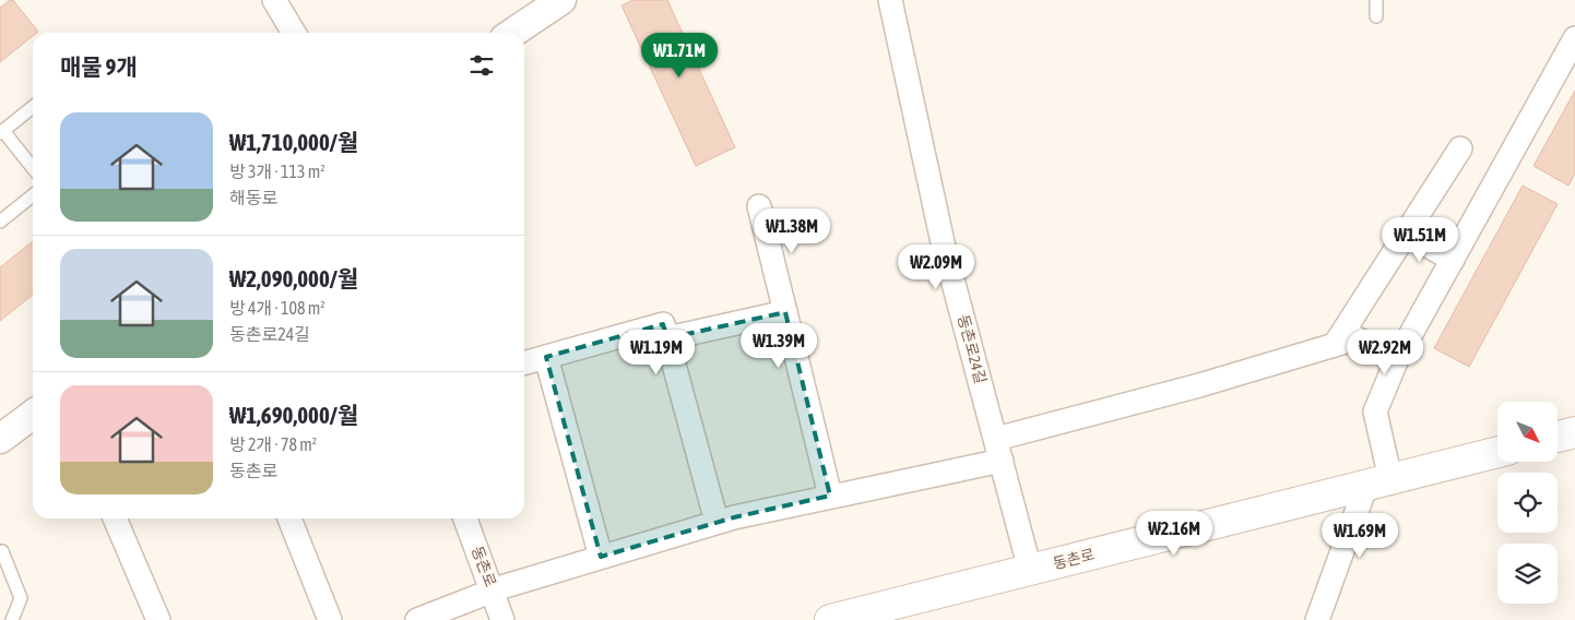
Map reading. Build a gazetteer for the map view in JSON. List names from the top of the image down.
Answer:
{
  "streets": {
    "main road": ["동촌로"],
    "street": ["동촌로24길"]
  },
  "crossings": [
    ["동촌로24길", "동촌로"]
  ],
  "north": "bottom right",
  "page": {
    "price": [
      "₩1.71M",
      "₩1.38M",
      "₩1.51M",
      "₩2.09M",
      "₩1.39M",
      "₩1.19M",
      "₩2.92M",
      "₩2.16M",
      "₩1.69M"
    ],
    "heading": "매물 9개",
    "list": [
      {
        "name": "₩1,710,000/월",
        "note": "방 3개 · 113 m² · 해동로"
      },
      {
        "name": "₩2,090,000/월",
        "note": "방 4개 · 108 m² · 동촌로24길"
      },
      {
        "name": "₩1,690,000/월",
        "note": "방 2개 · 78 m² · 동촌로"
      }
    ]
  }
}
